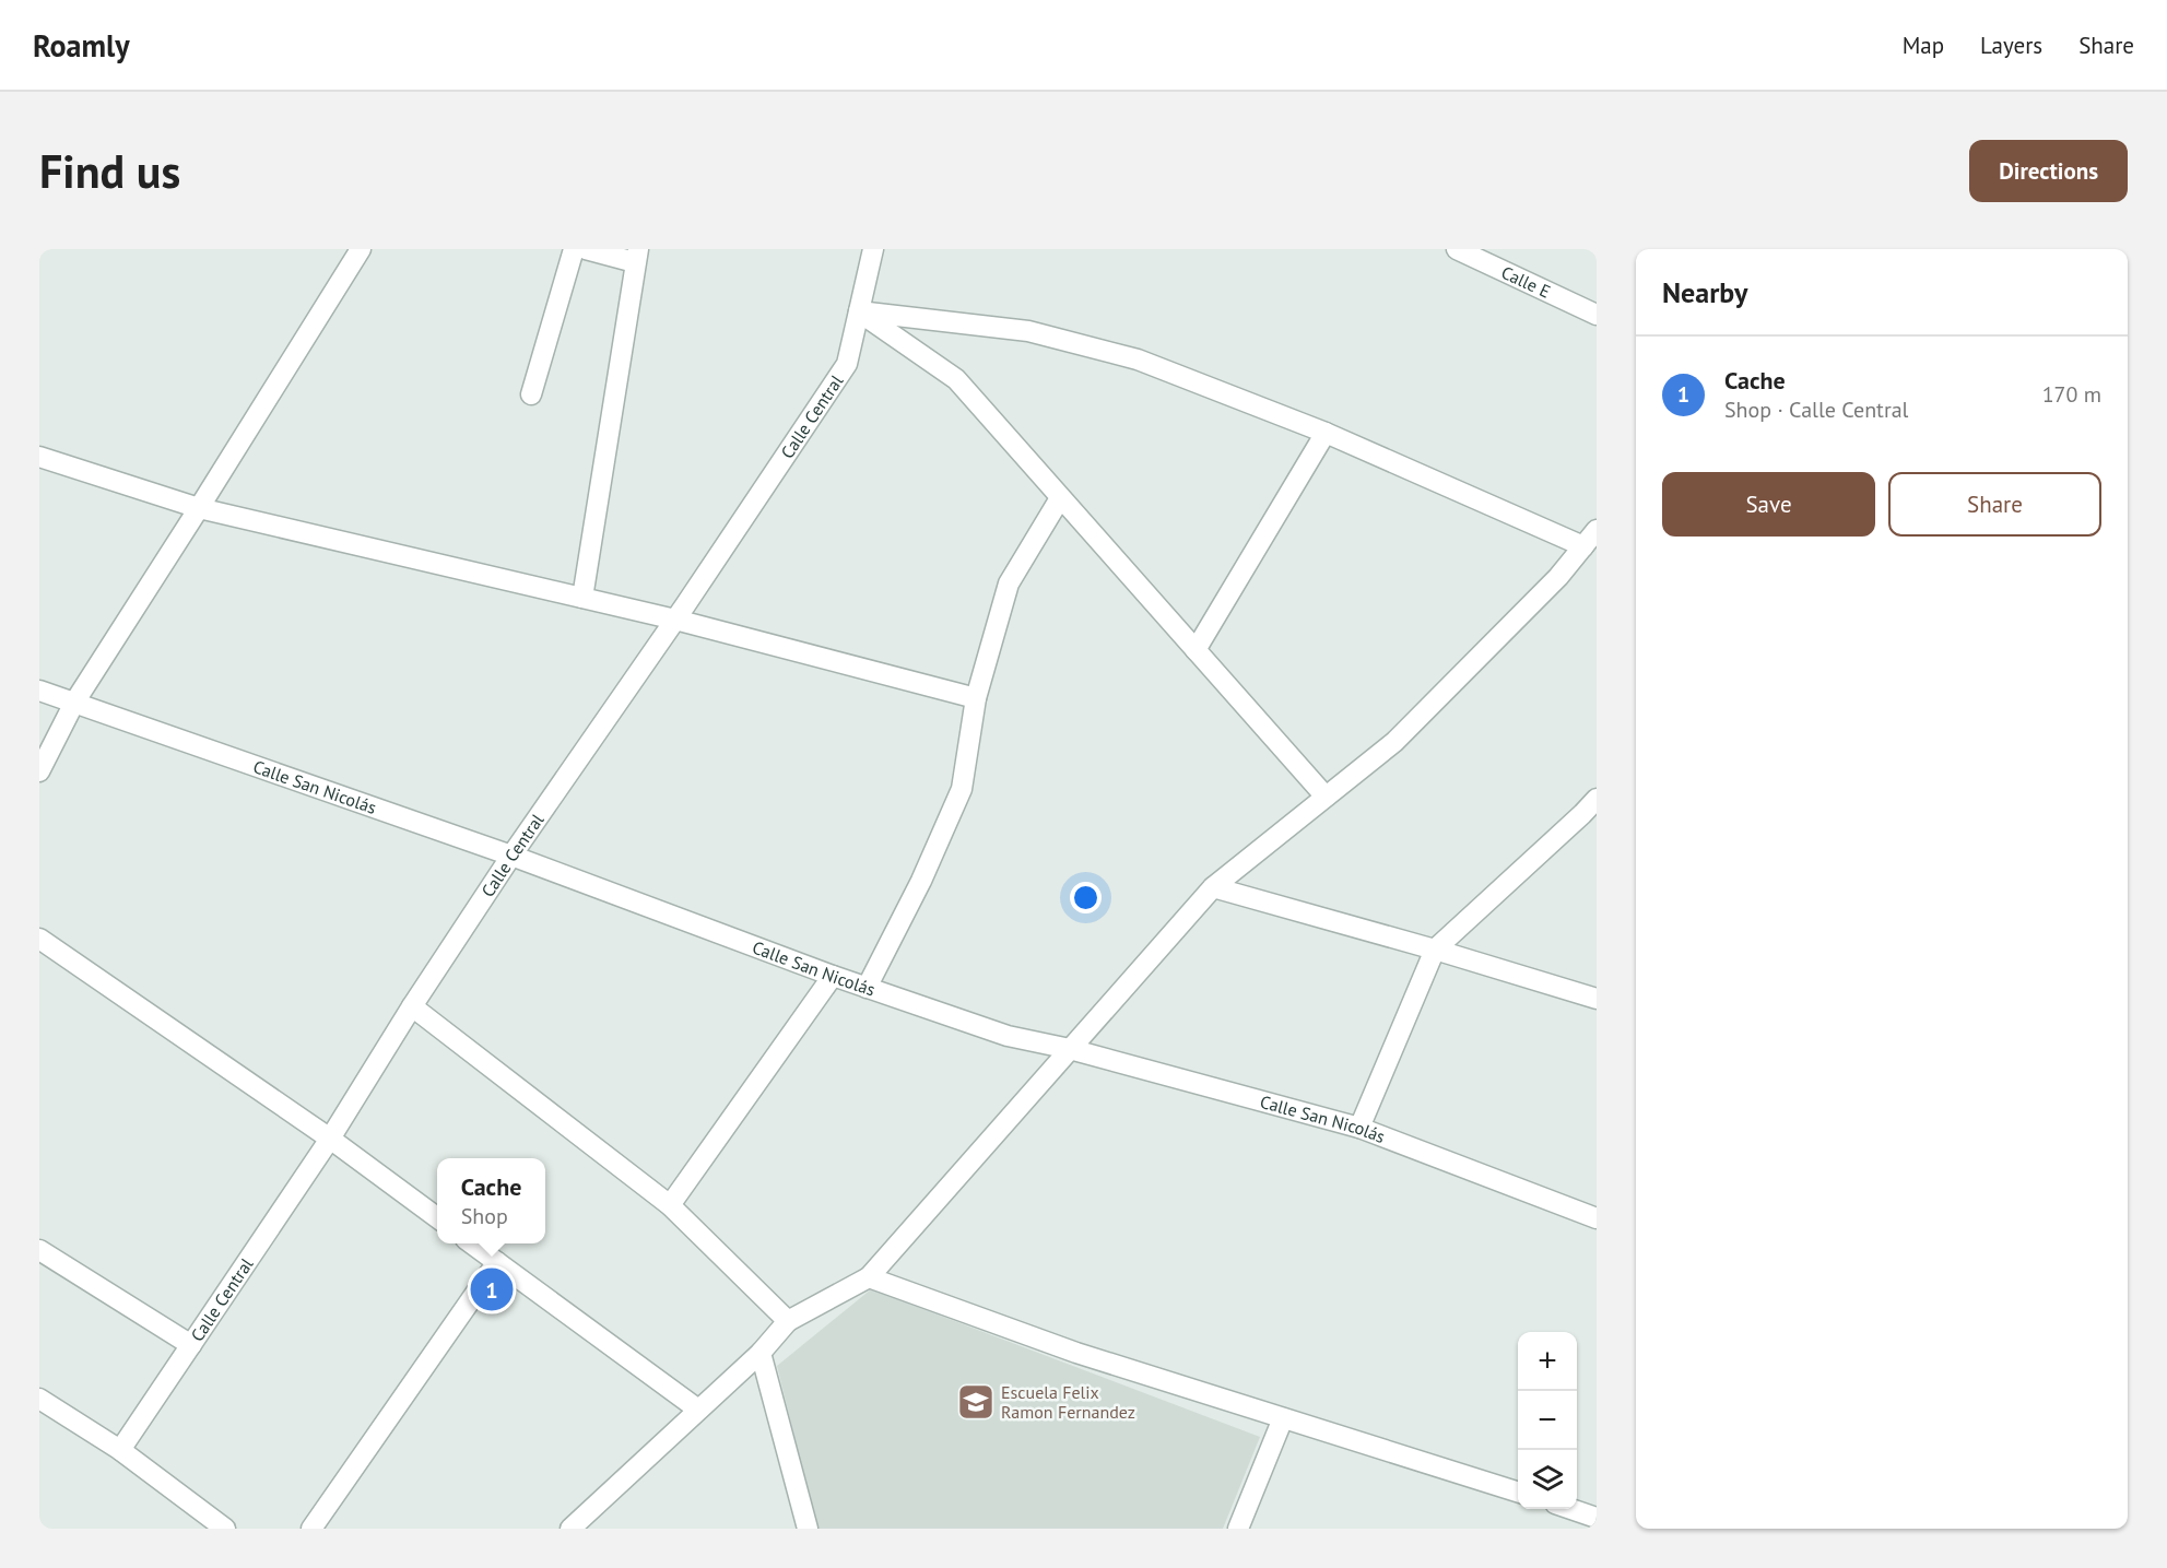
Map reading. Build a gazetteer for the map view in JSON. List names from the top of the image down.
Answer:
{
  "streets": {
    "street": ["Calle E", "Calle Central", "Calle San Nicolás"]
  },
  "crossings": [
    ["Calle Central", "Calle San Nicolás"]
  ],
  "places": {
    "school or university": ["Escuela Felix Ramon Fernandez"]
  },
  "page": {
    "header": "Roamly",
    "nav": ["Map", "Layers", "Share"],
    "buttons": [
      "Directions",
      ["Save", "Share"]
    ],
    "title": "Find us",
    "heading": "Nearby",
    "list": [
      {
        "mark": "1",
        "name": "Cache",
        "note": "Shop · Calle Central",
        "value": "170 m"
      }
    ],
    "popup": ["Cache", "Shop"],
    "pins": "1",
    "map_buttons": ["+", "−"]
  }
}
